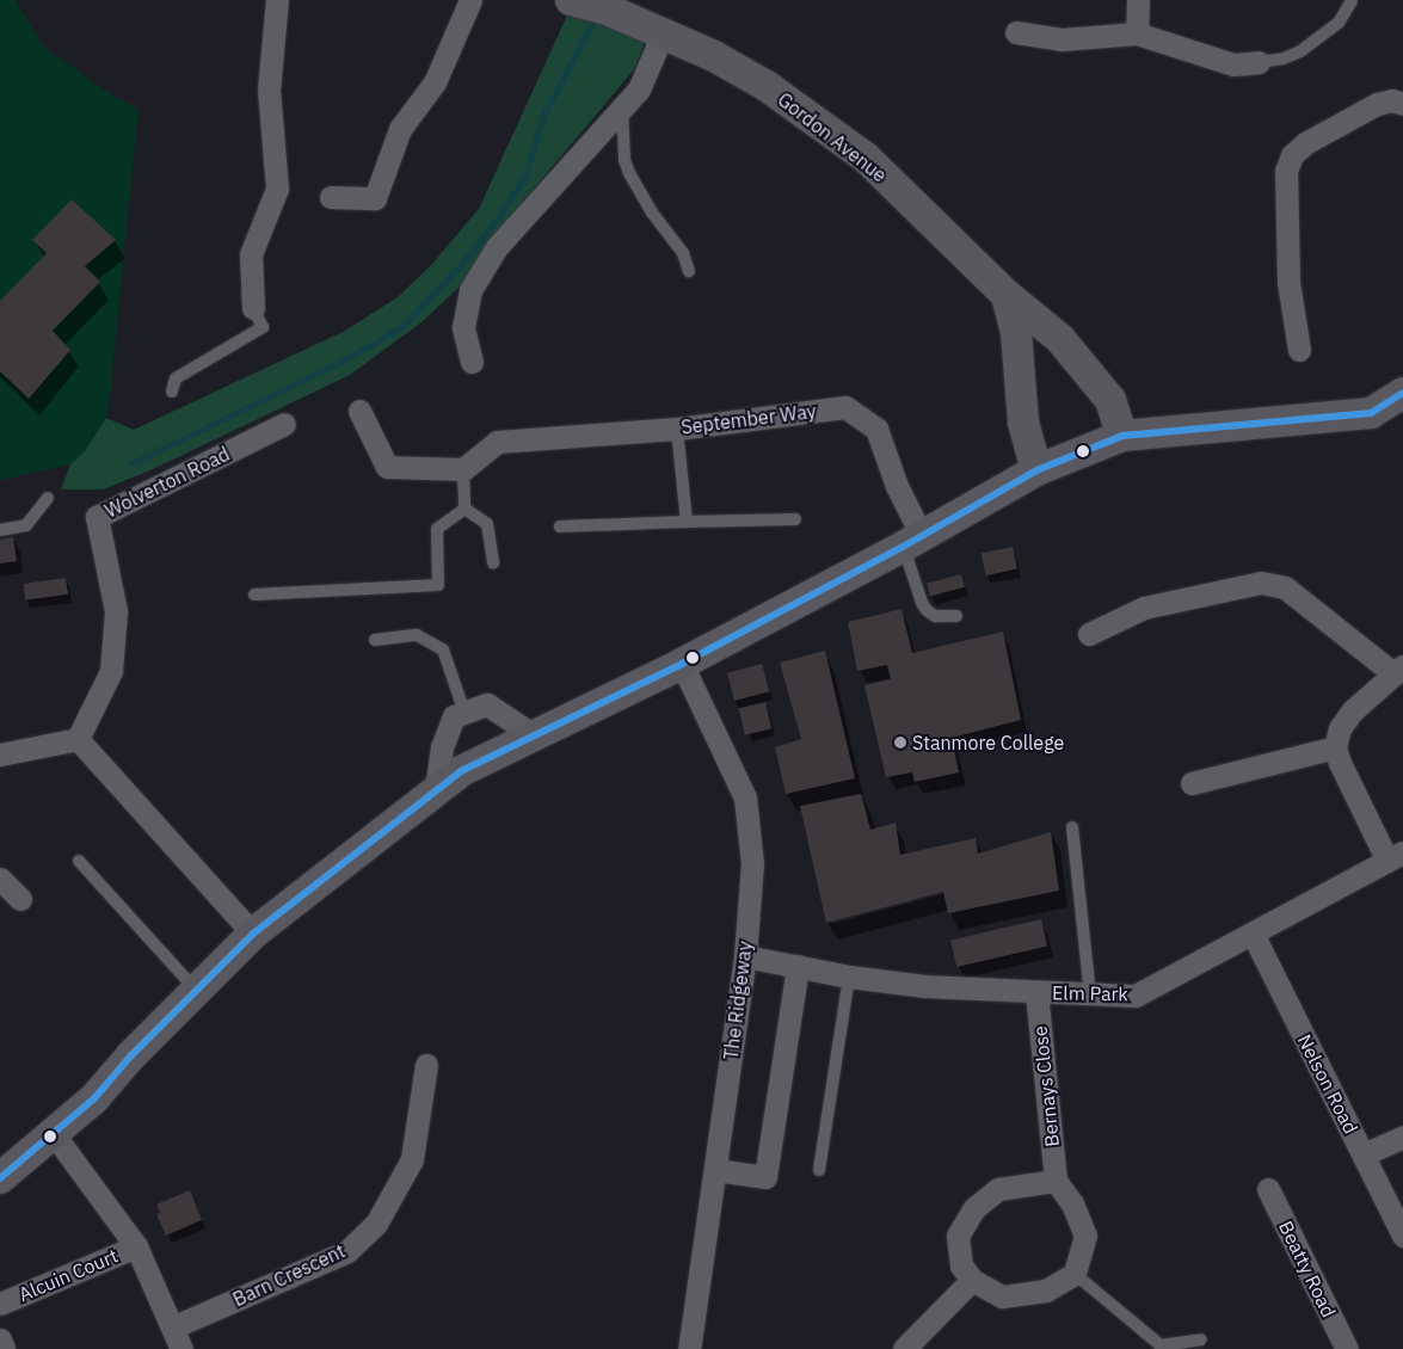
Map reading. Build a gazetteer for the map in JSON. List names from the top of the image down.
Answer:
{
  "streets": {
    "street": [
      "Gordon Avenue",
      "September Way",
      "Wolverton Road",
      "Elm Park",
      "The Ridgeway",
      "Nelson Road",
      "Bernays Close",
      "Beatty Road",
      "Alcuin Court",
      "Barn Crescent"
    ]
  },
  "crossings": [
    ["Elm Park", "The Ridgeway"],
    ["Elm Park", "Nelson Road"],
    ["Elm Park", "Bernays Close"]
  ],
  "places": ["Stanmore College"]
}
